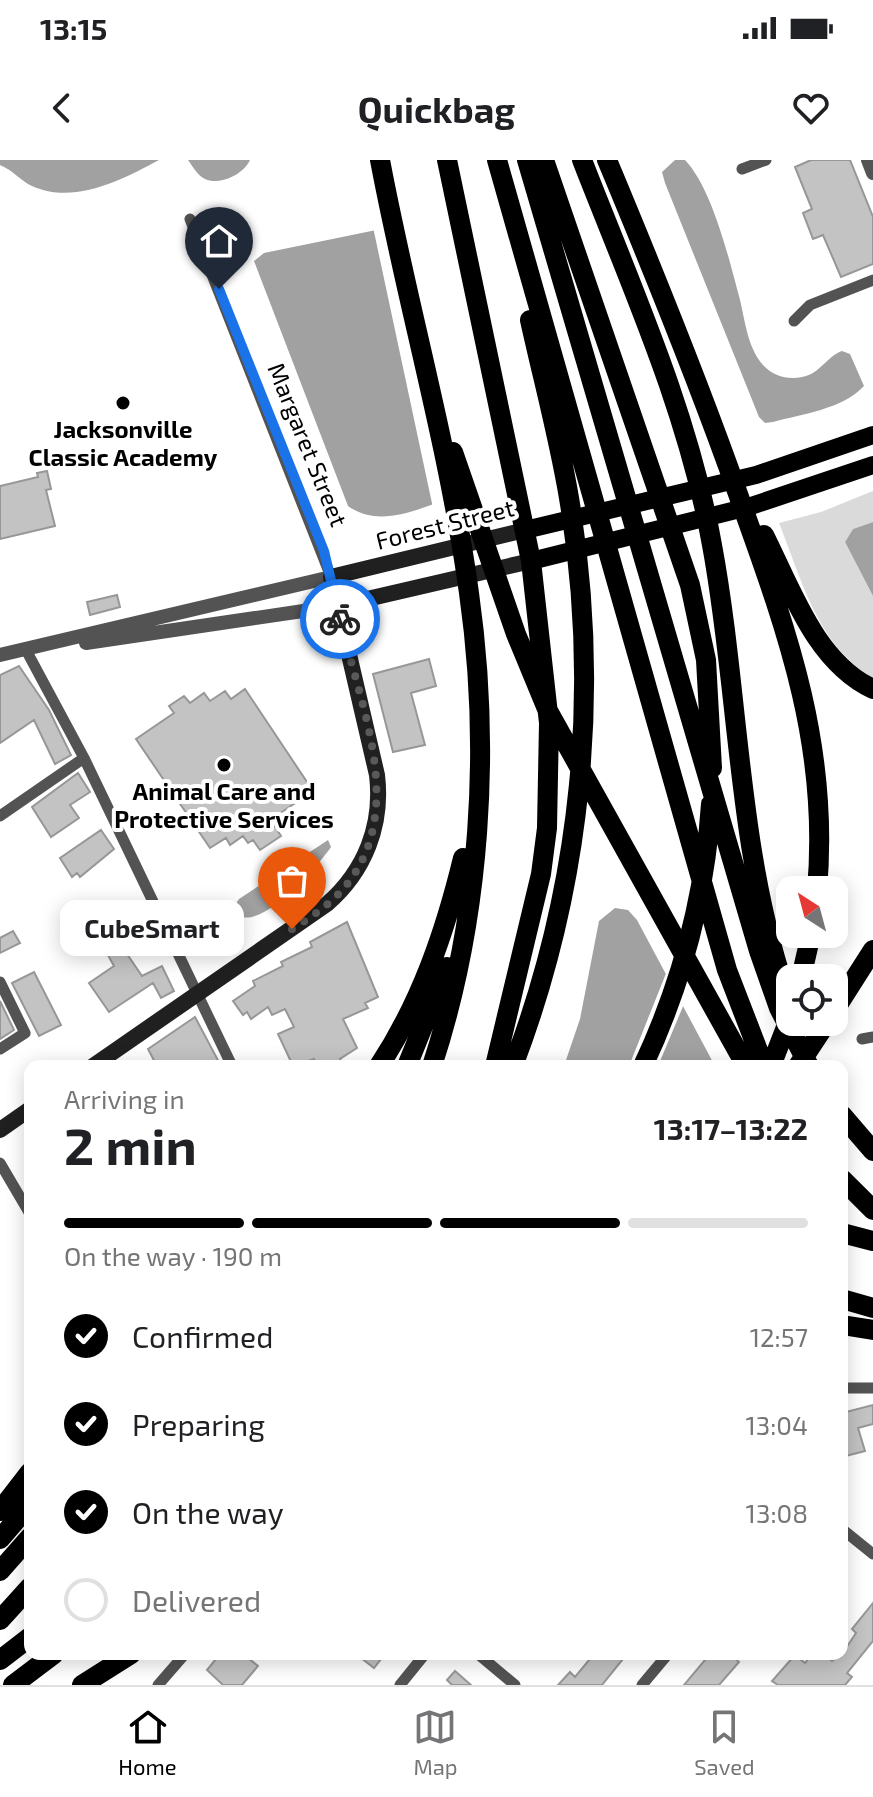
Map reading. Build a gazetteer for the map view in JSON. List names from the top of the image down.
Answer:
{
  "streets": {
    "main road": ["Margaret Street", "Forest Street"]
  },
  "crossings": [
    ["Margaret Street", "Forest Street"]
  ],
  "places": ["Jacksonville Classic Academy", "Animal Care and Protective Services", "CubeSmart"],
  "north": "top left",
  "page": {
    "status": "13:15",
    "header": "Quickbag",
    "bubble": "CubeSmart",
    "heading": ["2 min", "Arriving in", "13:17–13:22"],
    "bar": "On the way · 190 m",
    "list": [
      ["Confirmed", "12:57"],
      ["Preparing", "13:04"],
      ["On the way", "13:08"],
      "Delivered"
    ],
    "tabs": ["Home", "Map", "Saved"]
  }
}
